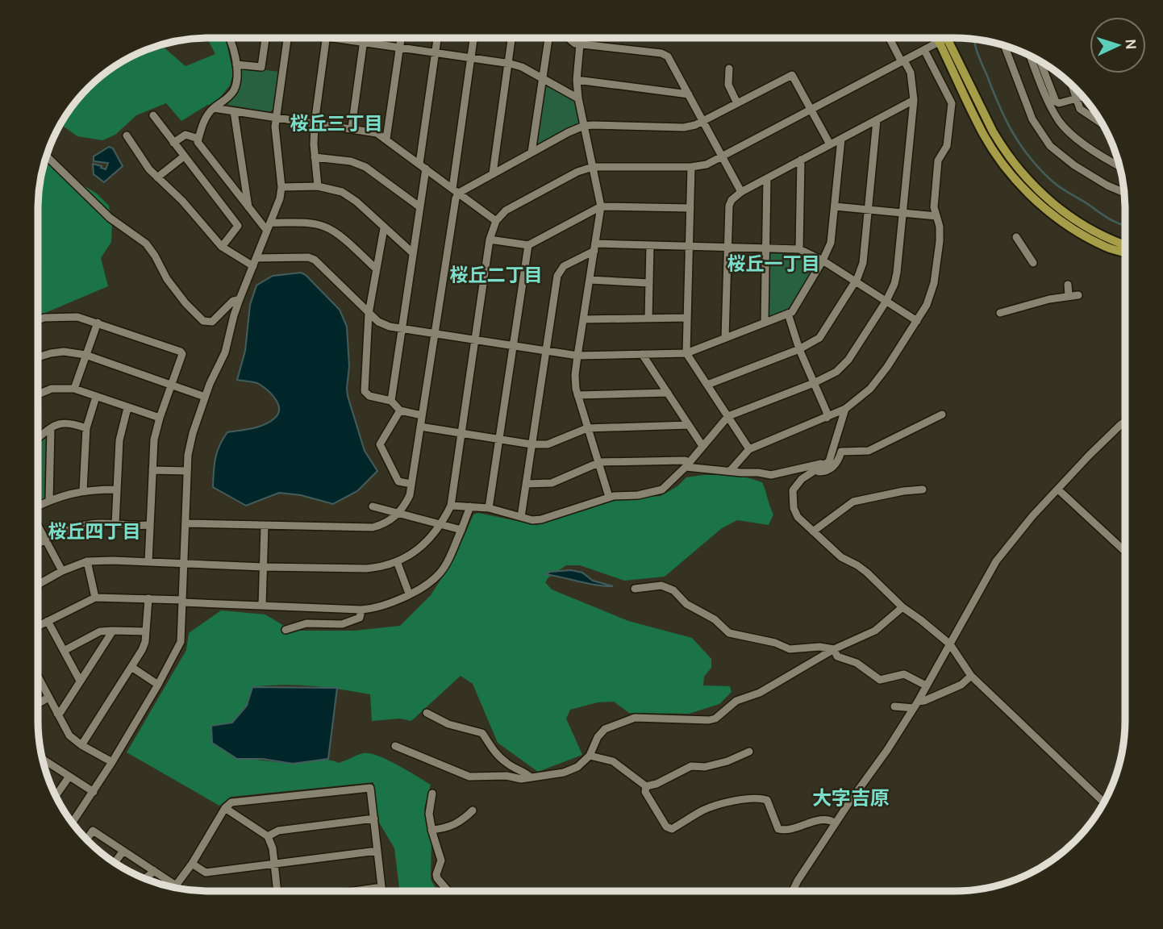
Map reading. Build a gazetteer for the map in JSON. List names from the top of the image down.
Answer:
{
  "districts": [
    "桜丘三丁目",
    "桜丘一丁目",
    "桜丘二丁目",
    "桜丘四丁目",
    "大字吉原"
  ],
  "north": "right"
}
